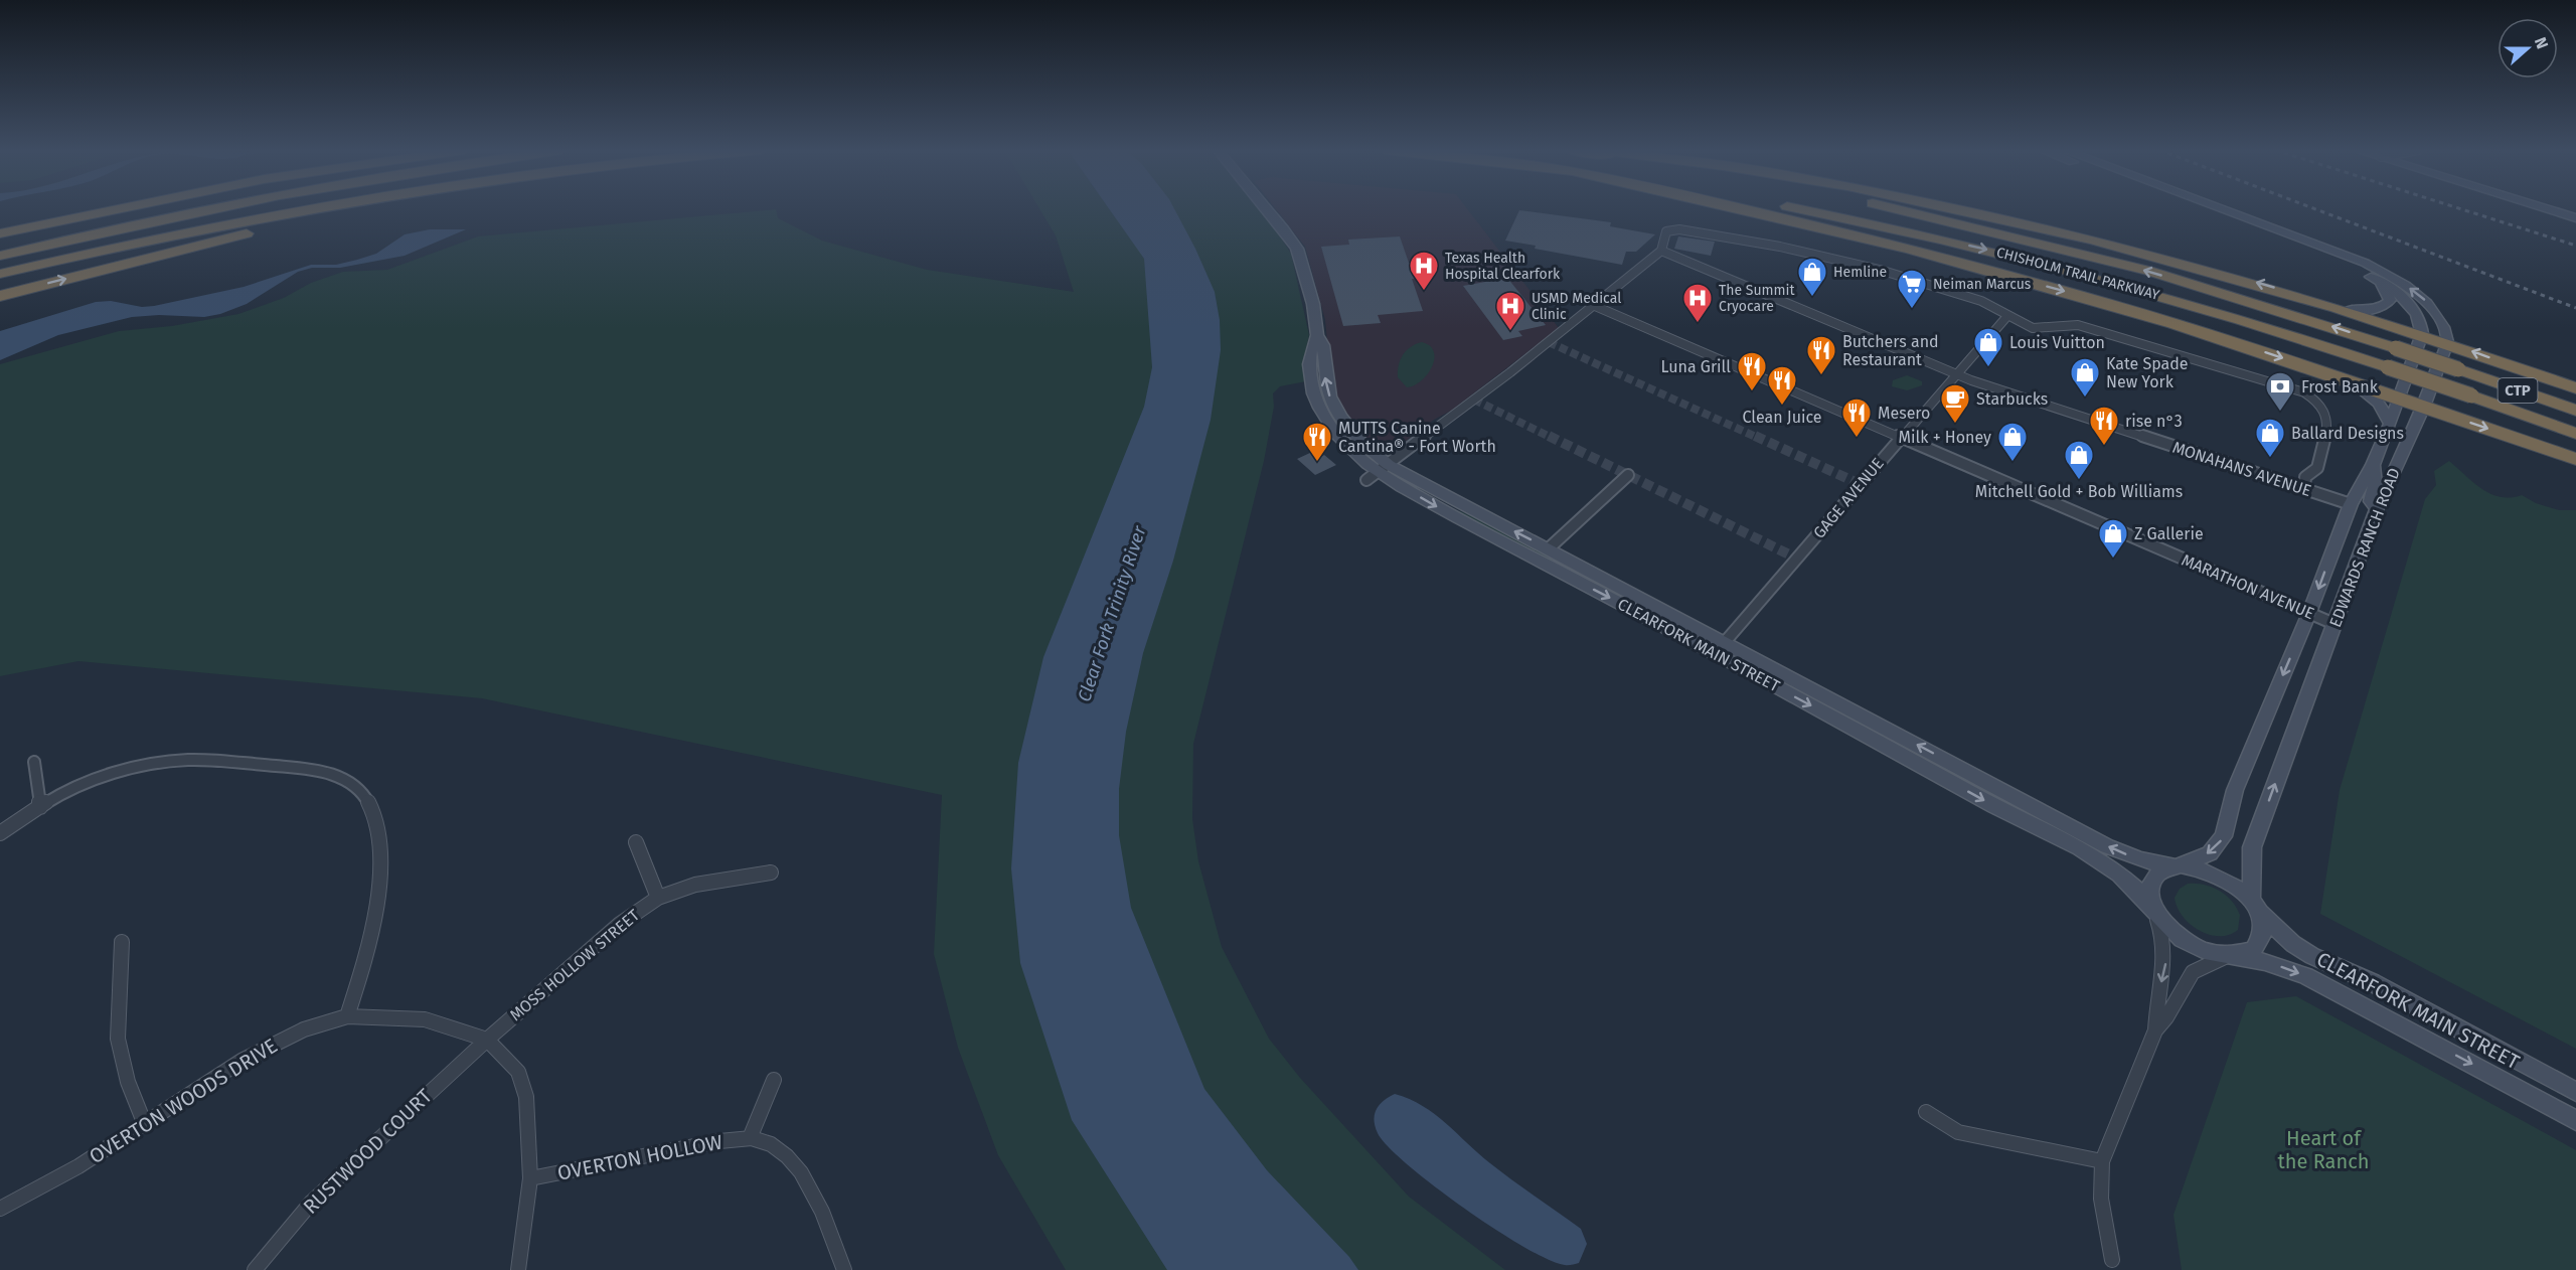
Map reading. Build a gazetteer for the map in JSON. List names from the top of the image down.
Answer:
{
  "streets": {
    "highway": ["CHISHOLM TRAIL PARKWAY", "CTP"],
    "street": [
      "MONAHANS AVENUE",
      "GAGE AVENUE",
      "EDWARDS RANCH ROAD",
      "MARATHON AVENUE",
      "CLEARFORK MAIN STREET",
      "MOSS HOLLOW STREET",
      "OVERTON WOODS DRIVE",
      "RUSTWOOD COURT",
      "OVERTON HOLLOW"
    ]
  },
  "crossings": [
    ["MONAHANS AVENUE", "GAGE AVENUE"],
    ["MONAHANS AVENUE", "EDWARDS RANCH ROAD"],
    ["GAGE AVENUE", "MARATHON AVENUE"],
    ["GAGE AVENUE", "CLEARFORK MAIN STREET"],
    ["EDWARDS RANCH ROAD", "MARATHON AVENUE"],
    ["EDWARDS RANCH ROAD", "CLEARFORK MAIN STREET"],
    ["MOSS HOLLOW STREET", "OVERTON WOODS DRIVE"],
    ["MOSS HOLLOW STREET", "RUSTWOOD COURT"],
    ["OVERTON WOODS DRIVE", "RUSTWOOD COURT"],
    ["OVERTON WOODS DRIVE", "OVERTON HOLLOW"]
  ],
  "water": ["Clear Fork Trinity River"],
  "parks": ["Heart of the Ranch"],
  "places": {
    "hospital": ["Texas Health Hospital Clearfork", "The Summit Cryocare", "USMD Medical Clinic"],
    "shop": [
      "Hemline",
      "Louis Vuitton",
      "Kate Spade New York",
      "Ballard Designs",
      "Milk + Honey",
      "Mitchell Gold + Bob Williams",
      "Z Gallerie"
    ],
    "supermarket": ["Neiman Marcus"],
    "restaurant": [
      "Butchers and Restaurant",
      "Luna Grill",
      "Clean Juice",
      "Mesero",
      "rise n°3",
      "MUTTS Canine Cantina® - Fort Worth"
    ],
    "bank": ["Frost Bank"],
    "cafe": ["Starbucks"]
  },
  "north": "right"
}
